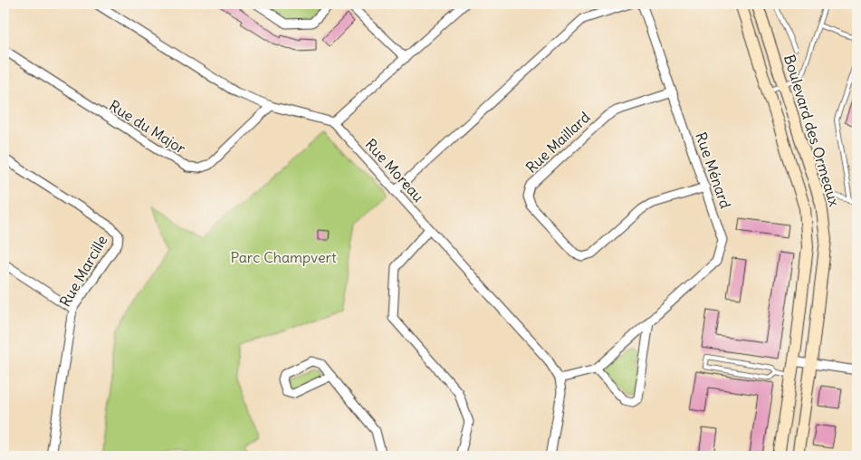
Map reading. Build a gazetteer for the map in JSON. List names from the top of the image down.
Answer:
{
  "streets": {
    "street": [
      "Rue du Major",
      "Boulevard des Ormeaux",
      "Rue Maillard",
      "Rue Moreau",
      "Rue Ménard",
      "Rue Marcille"
    ]
  },
  "crossings": [
    ["Rue Maillard", "Rue Ménard"],
    ["Rue Moreau", "Rue Ménard"]
  ],
  "parks": ["Parc Champvert"]
}
